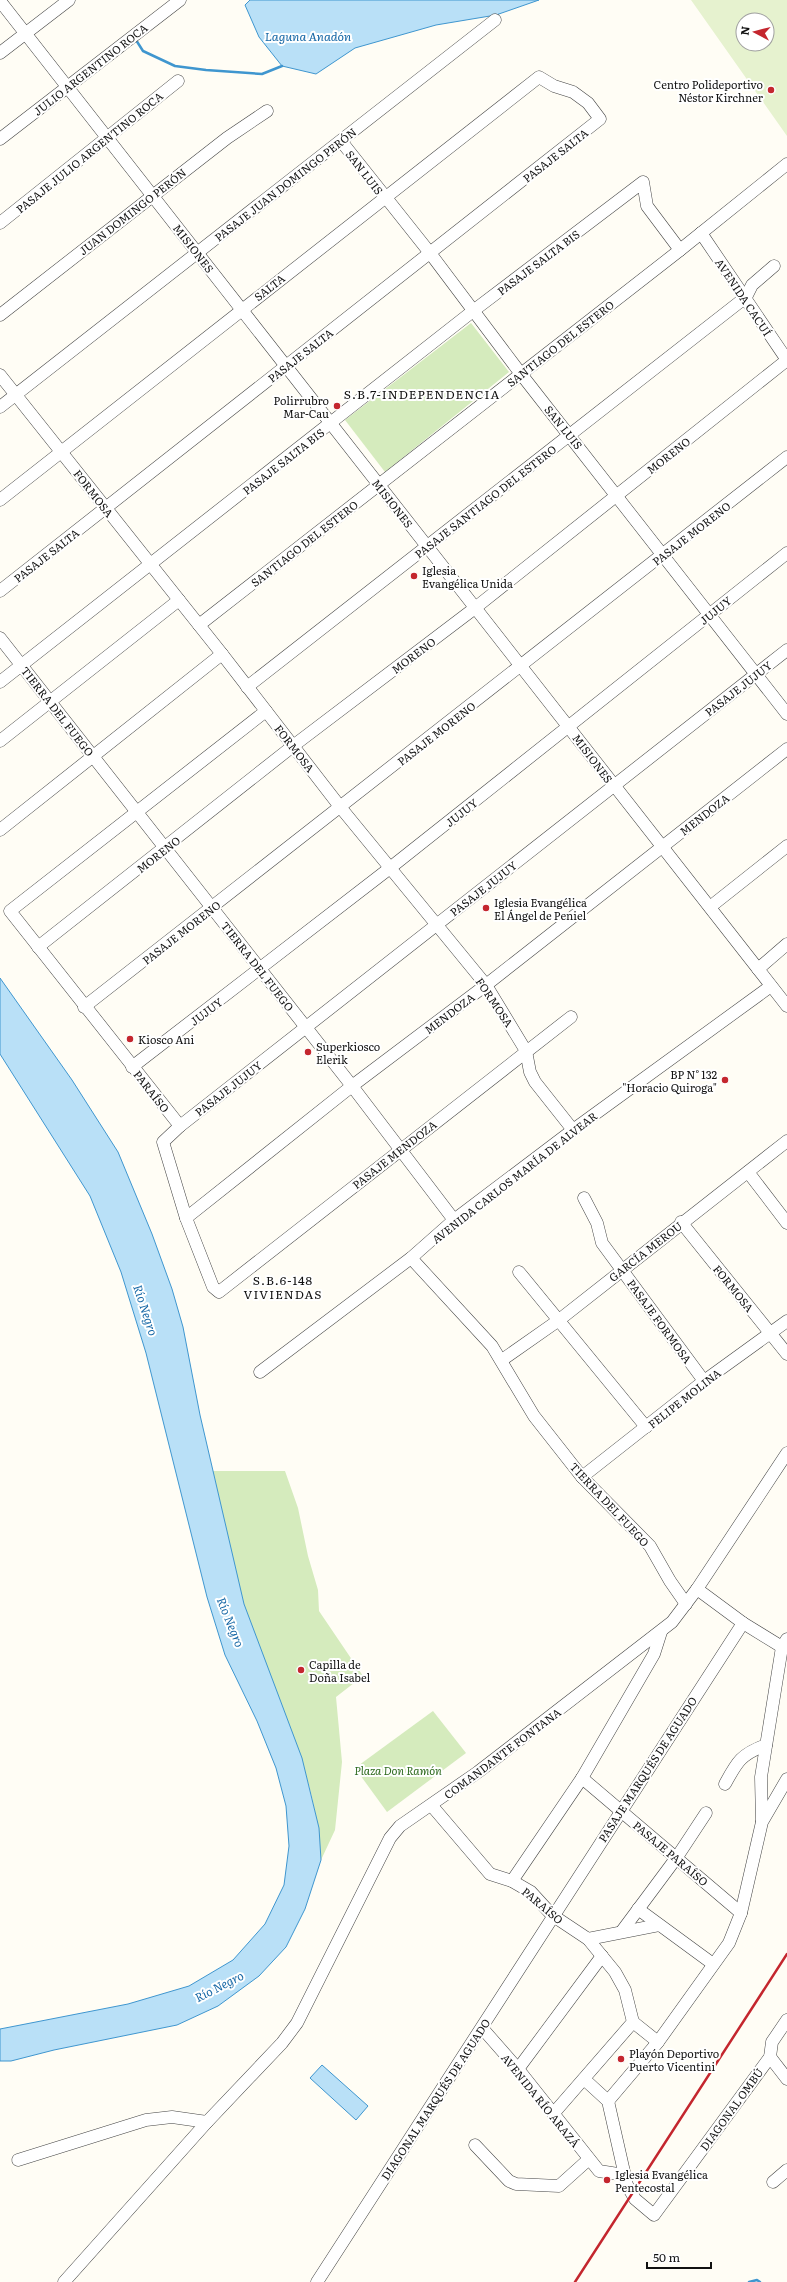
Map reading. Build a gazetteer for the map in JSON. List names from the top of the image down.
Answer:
{
  "streets": {
    "street": [
      "JULIO ARGENTINO ROCA",
      "PASAJE JULIO ARGENTINO ROCA",
      "PASAJE SALTA",
      "SAN LUIS",
      "PASAJE JUAN DOMINGO PERÓN",
      "JUAN DOMINGO PERÓN",
      "MISIONES",
      "PASAJE SALTA BIS",
      "SALTA",
      "AVENIDA CACUÍ",
      "SANTIAGO DEL ESTERO",
      "MORENO",
      "FORMOSA",
      "PASAJE SANTIAGO DEL ESTERO",
      "PASAJE MORENO",
      "JUJUY",
      "PASAJE JUJUY",
      "TIERRA DEL FUEGO",
      "MENDOZA",
      "PARAÍSO",
      "PASAJE MENDOZA",
      "AVENIDA CARLOS MARÍA DE ALVEAR",
      "GARCÍA MEROU",
      "PASAJE FORMOSA",
      "FELIPE MOLINA",
      "COMANDANTE FONTANA",
      "PASAJE MARQUÉS DE AGUADO",
      "PASAJE PARAÍSO",
      "DIAGONAL MARQUÉS DE AGUADO",
      "AVENIDA RÍO ARAZÁ",
      "DIAGONAL OMBÚ"
    ]
  },
  "crossings": [
    ["JULIO ARGENTINO ROCA", "MISIONES"],
    ["PASAJE JULIO ARGENTINO ROCA", "MISIONES"],
    ["PASAJE SALTA", "SAN LUIS"],
    ["PASAJE SALTA", "MISIONES"],
    ["PASAJE SALTA", "SALTA"],
    ["PASAJE SALTA", "FORMOSA"],
    ["SAN LUIS", "PASAJE JUAN DOMINGO PERÓN"],
    ["SAN LUIS", "PASAJE SALTA BIS"],
    ["SAN LUIS", "SALTA"],
    ["SAN LUIS", "SANTIAGO DEL ESTERO"],
    ["SAN LUIS", "MORENO"],
    ["SAN LUIS", "PASAJE SANTIAGO DEL ESTERO"],
    ["SAN LUIS", "PASAJE MORENO"],
    ["SAN LUIS", "JUJUY"],
    ["SAN LUIS", "PASAJE JUJUY"],
    ["PASAJE JUAN DOMINGO PERÓN", "MISIONES"],
    ["PASAJE JUAN DOMINGO PERÓN", "FORMOSA"],
    ["JUAN DOMINGO PERÓN", "MISIONES"],
    ["MISIONES", "PASAJE SALTA BIS"],
    ["MISIONES", "SALTA"],
    ["MISIONES", "SANTIAGO DEL ESTERO"],
    ["MISIONES", "MORENO"],
    ["MISIONES", "PASAJE SANTIAGO DEL ESTERO"],
    ["MISIONES", "PASAJE MORENO"],
    ["MISIONES", "JUJUY"],
    ["MISIONES", "PASAJE JUJUY"],
    ["MISIONES", "MENDOZA"],
    ["MISIONES", "AVENIDA CARLOS MARÍA DE ALVEAR"],
    ["PASAJE SALTA BIS", "SANTIAGO DEL ESTERO"],
    ["PASAJE SALTA BIS", "FORMOSA"],
    ["PASAJE SALTA BIS", "TIERRA DEL FUEGO"],
    ["SALTA", "FORMOSA"],
    ["AVENIDA CACUÍ", "SANTIAGO DEL ESTERO"],
    ["AVENIDA CACUÍ", "MORENO"],
    ["AVENIDA CACUÍ", "PASAJE SANTIAGO DEL ESTERO"],
    ["SANTIAGO DEL ESTERO", "FORMOSA"],
    ["MORENO", "FORMOSA"],
    ["MORENO", "TIERRA DEL FUEGO"],
    ["MORENO", "PARAÍSO"],
    ["FORMOSA", "PASAJE SANTIAGO DEL ESTERO"],
    ["FORMOSA", "PASAJE MORENO"],
    ["FORMOSA", "JUJUY"],
    ["FORMOSA", "PASAJE JUJUY"],
    ["FORMOSA", "MENDOZA"],
    ["FORMOSA", "PASAJE MENDOZA"],
    ["FORMOSA", "AVENIDA CARLOS MARÍA DE ALVEAR"],
    ["FORMOSA", "GARCÍA MEROU"],
    ["FORMOSA", "FELIPE MOLINA"],
    ["PASAJE MORENO", "TIERRA DEL FUEGO"],
    ["PASAJE MORENO", "PARAÍSO"],
    ["JUJUY", "TIERRA DEL FUEGO"],
    ["JUJUY", "PARAÍSO"],
    ["PASAJE JUJUY", "TIERRA DEL FUEGO"],
    ["PASAJE JUJUY", "PARAÍSO"],
    ["TIERRA DEL FUEGO", "MENDOZA"],
    ["TIERRA DEL FUEGO", "PARAÍSO"],
    ["TIERRA DEL FUEGO", "PASAJE MENDOZA"],
    ["TIERRA DEL FUEGO", "AVENIDA CARLOS MARÍA DE ALVEAR"],
    ["TIERRA DEL FUEGO", "GARCÍA MEROU"],
    ["TIERRA DEL FUEGO", "FELIPE MOLINA"],
    ["MENDOZA", "PASAJE MENDOZA"],
    ["PARAÍSO", "COMANDANTE FONTANA"],
    ["PARAÍSO", "PASAJE MARQUÉS DE AGUADO"],
    ["PARAÍSO", "DIAGONAL MARQUÉS DE AGUADO"],
    ["GARCÍA MEROU", "PASAJE FORMOSA"],
    ["PASAJE FORMOSA", "FELIPE MOLINA"],
    ["PASAJE MARQUÉS DE AGUADO", "PASAJE PARAÍSO"],
    ["PASAJE MARQUÉS DE AGUADO", "DIAGONAL MARQUÉS DE AGUADO"],
    ["DIAGONAL MARQUÉS DE AGUADO", "AVENIDA RÍO ARAZÁ"],
    ["AVENIDA RÍO ARAZÁ", "DIAGONAL OMBÚ"]
  ],
  "districts": ["S.B.7-INDEPENDENCIA", "S.B.6-148 VIVIENDAS"],
  "water": ["Laguna Anadón", "Río Negro"],
  "parks": ["Plaza Don Ramón"],
  "places": [
    "Centro Polideportivo Néstor Kirchner",
    "Polirrubro Mar-Cau",
    "Iglesia Evangélica Unida",
    "Iglesia Evangélica El Ángel de Peniel",
    "Kiosco Ani",
    "Superkiosco Elerik",
    "BP N° 132 \"Horacio Quiroga\"",
    "Capilla de Doña Isabel",
    "Playón Deportivo Puerto Vicentini",
    "Iglesia Evangélica Pentecostal"
  ],
  "scale_bar": "50 m",
  "north": "left"
}
